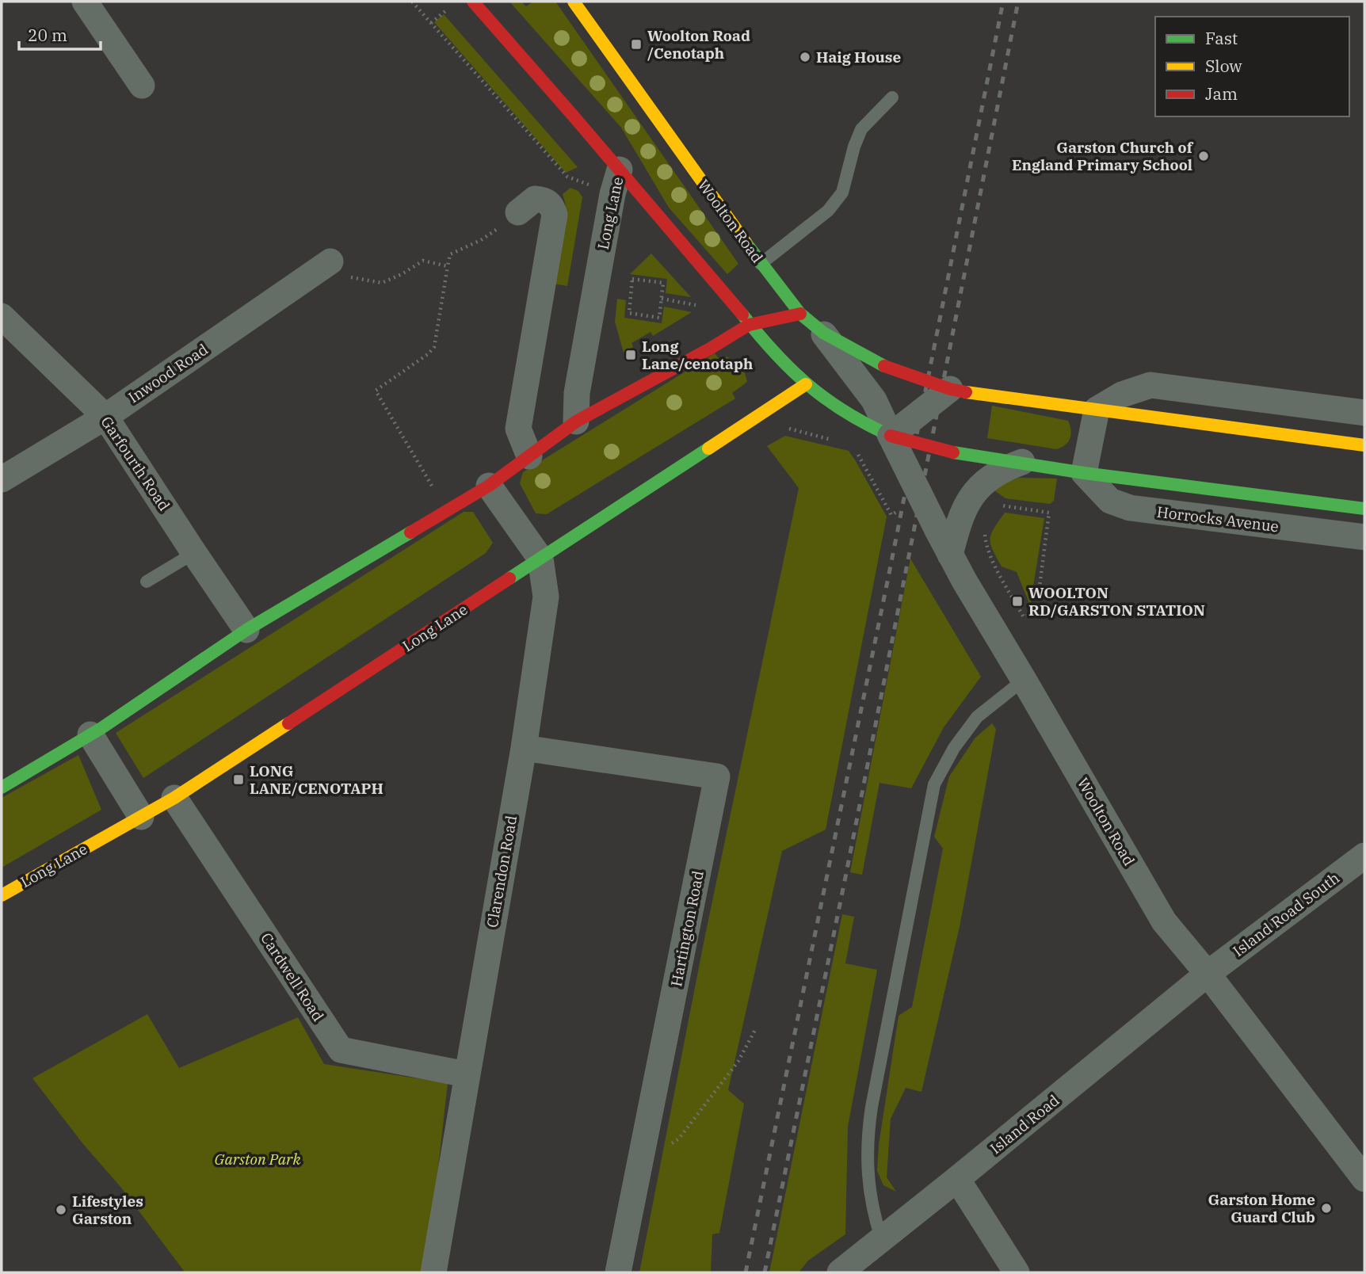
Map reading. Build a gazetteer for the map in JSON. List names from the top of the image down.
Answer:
{
  "streets": {
    "main road": ["Long Lane", "Woolton Road", "Horrocks Avenue"],
    "street": [
      "Inwood Road",
      "Garfourth Road",
      "Clarendon Road",
      "Island Road South",
      "Hartington Road",
      "Cardwell Road",
      "Island Road"
    ]
  },
  "crossings": [
    ["Long Lane", "Horrocks Avenue"],
    ["Long Lane", "Clarendon Road"],
    ["Long Lane", "Cardwell Road"],
    ["Woolton Road", "Horrocks Avenue"],
    ["Woolton Road", "Island Road South"],
    ["Woolton Road", "Island Road"],
    ["Inwood Road", "Garfourth Road"],
    ["Clarendon Road", "Hartington Road"],
    ["Clarendon Road", "Cardwell Road"],
    ["Island Road South", "Island Road"]
  ],
  "parks": ["Garston Park"],
  "places": {
    "transit": [
      "Woolton Road /Cenotaph",
      "Long Lane/cenotaph",
      "WOOLTON RD/GARSTON STATION",
      "LONG LANE/CENOTAPH"
    ],
    "other": [
      "Haig House",
      "Garston Church of England Primary School",
      "Garston Home Guard Club",
      "Lifestyles Garston"
    ]
  },
  "legend": ["Fast", "Slow", "Jam"],
  "scale_bar": "20 m"
}
